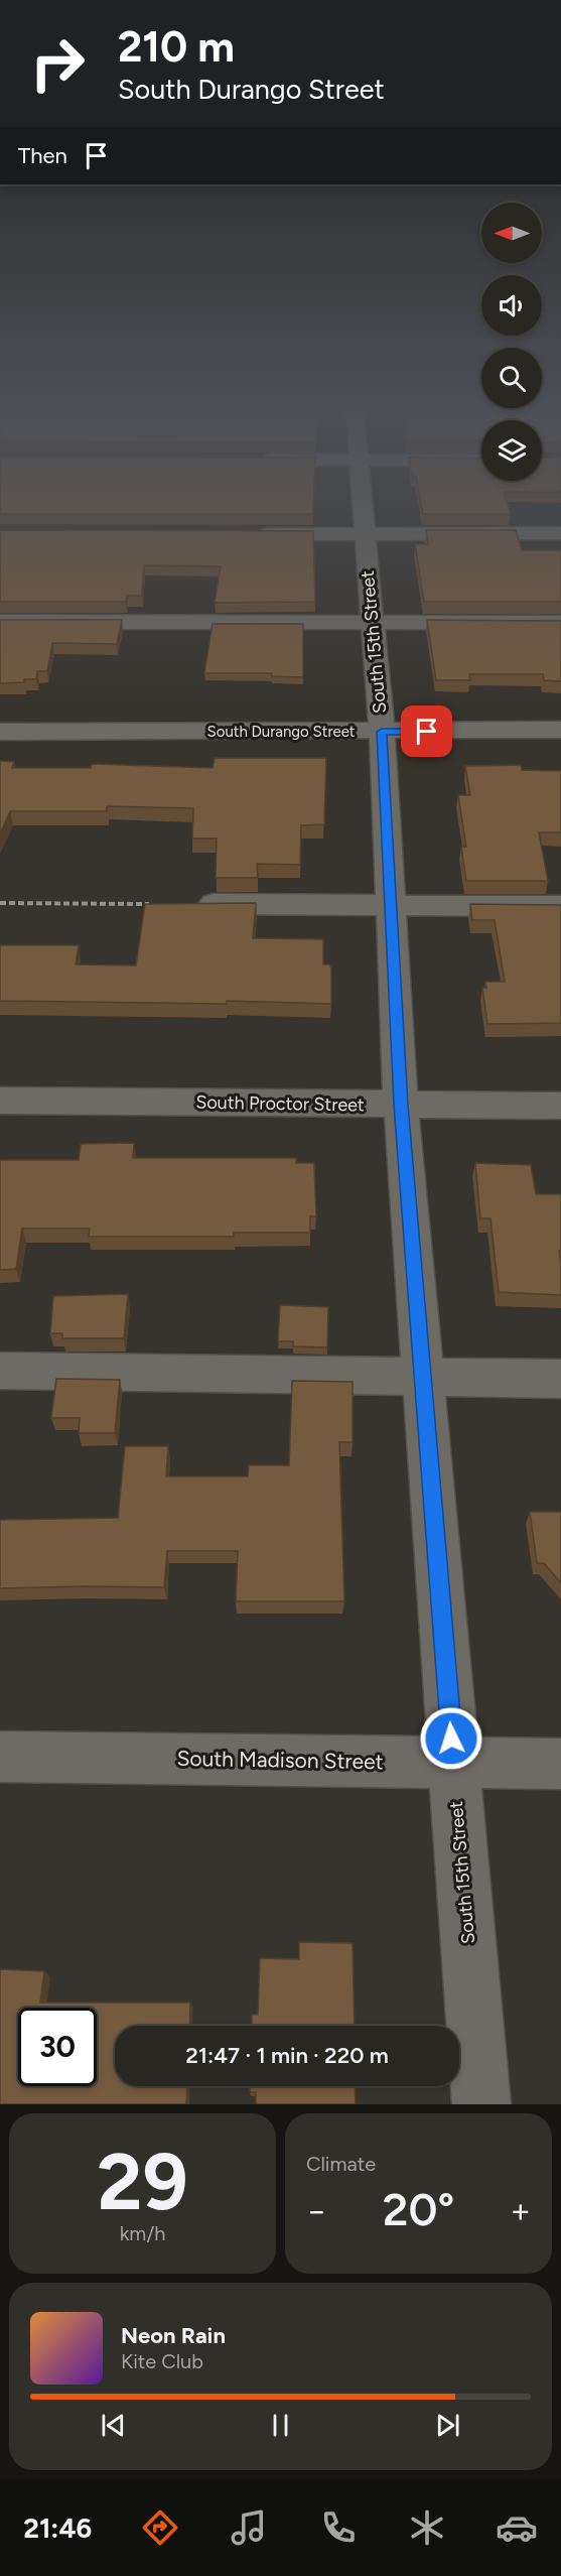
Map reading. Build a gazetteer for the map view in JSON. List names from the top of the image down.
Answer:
{
  "streets": {
    "street": [
      "South 15th Street",
      "South Durango Street",
      "South Proctor Street",
      "South Madison Street"
    ]
  },
  "crossings": [
    ["South 15th Street", "South Durango Street"],
    ["South 15th Street", "South Proctor Street"],
    ["South 15th Street", "South Madison Street"]
  ],
  "north": "left",
  "page": {
    "turn": ["210 m", "South Durango Street"],
    "then": "Then",
    "limit": "30",
    "trip": "21:47 · 1 min · 220 m",
    "tile": [
      ["29", "km/h"],
      "Climate"
    ],
    "heat": ["−", "20°", "+"],
    "song": ["Neon Rain", "Kite Club"],
    "tabs": "21:46"
  }
}
